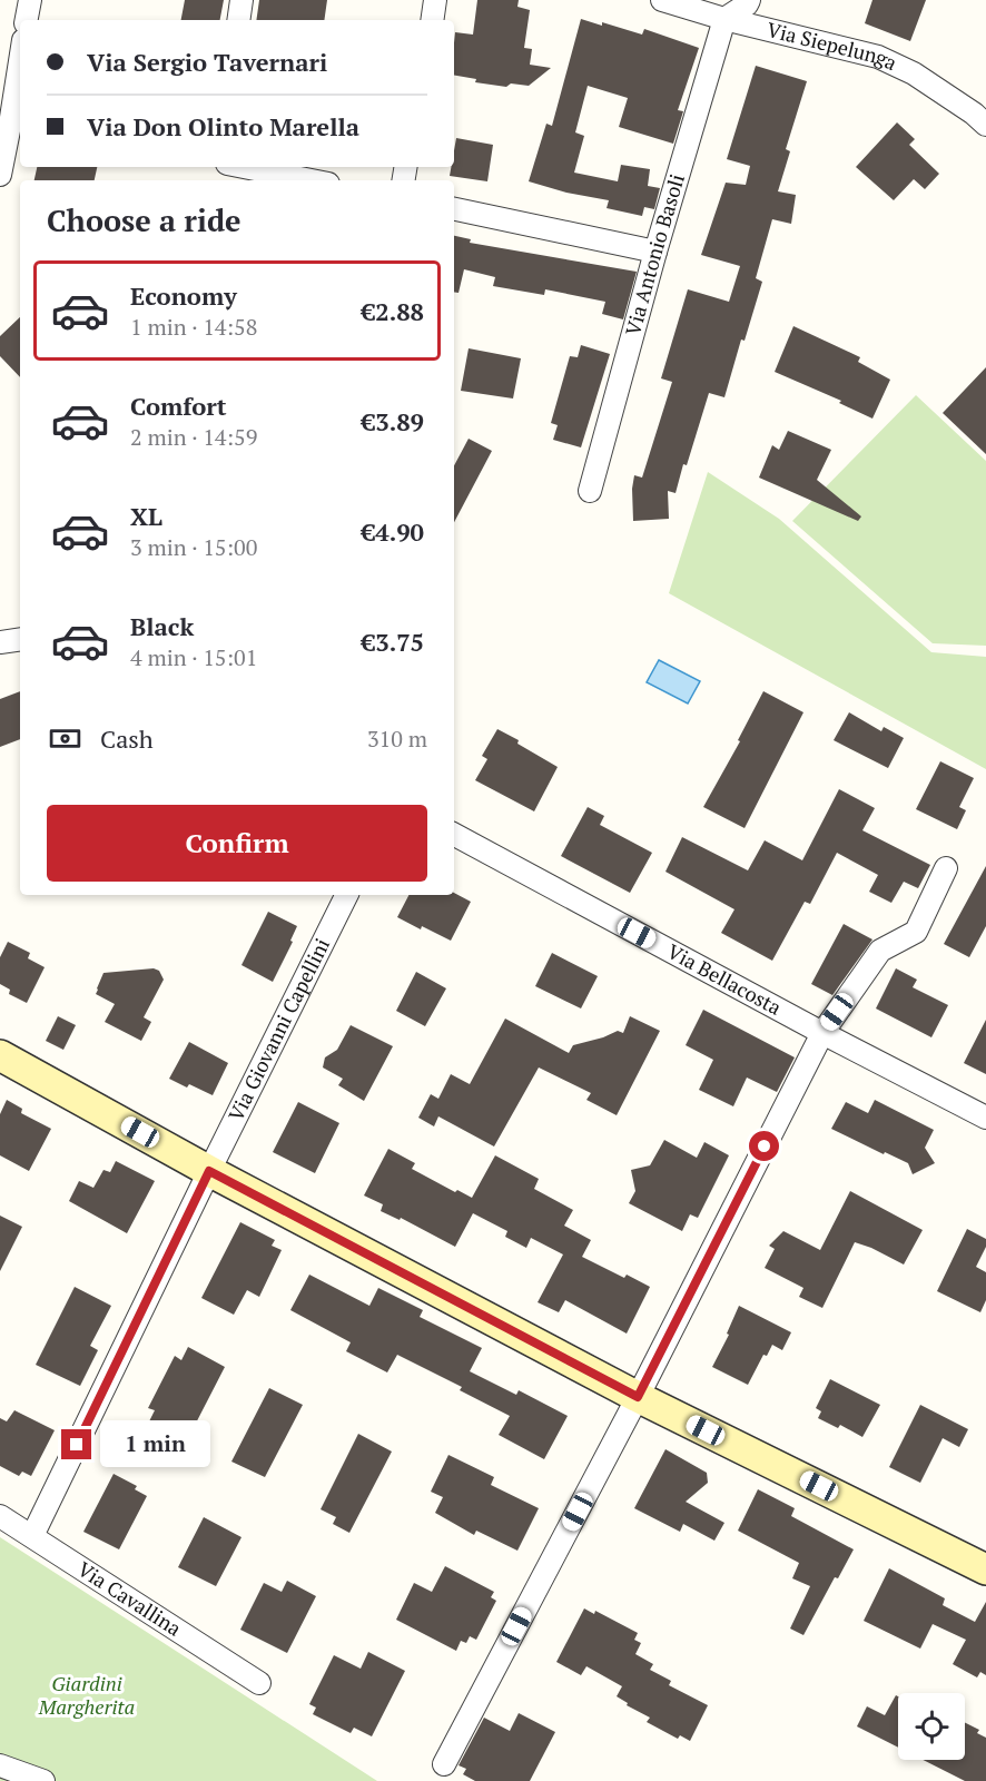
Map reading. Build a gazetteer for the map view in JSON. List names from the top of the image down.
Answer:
{
  "streets": {
    "street": [
      "Via Siepelunga",
      "Via Antonio Basoli",
      "Via Bellacosta",
      "Via Giovanni Capellini",
      "Via Cavallina"
    ]
  },
  "crossings": [
    ["Via Siepelunga", "Via Antonio Basoli"],
    ["Via Giovanni Capellini", "Via Cavallina"]
  ],
  "parks": ["Giardini Margherita"],
  "page": {
    "banner": ["Via Sergio Tavernari", "Via Don Olinto Marella"],
    "heading": "Choose a ride",
    "list": [
      {
        "name": "Economy",
        "note": "1 min · 14:58",
        "value": "€2.88"
      },
      {
        "name": "Comfort",
        "note": "2 min · 14:59",
        "value": "€3.89"
      },
      {
        "name": "XL",
        "note": "3 min · 15:00",
        "value": "€4.90"
      },
      {
        "name": "Black",
        "note": "4 min · 15:01",
        "value": "€3.75"
      }
    ],
    "pay": ["Cash", "310 m"],
    "buttons": "Confirm",
    "bubble": "1 min"
  }
}
